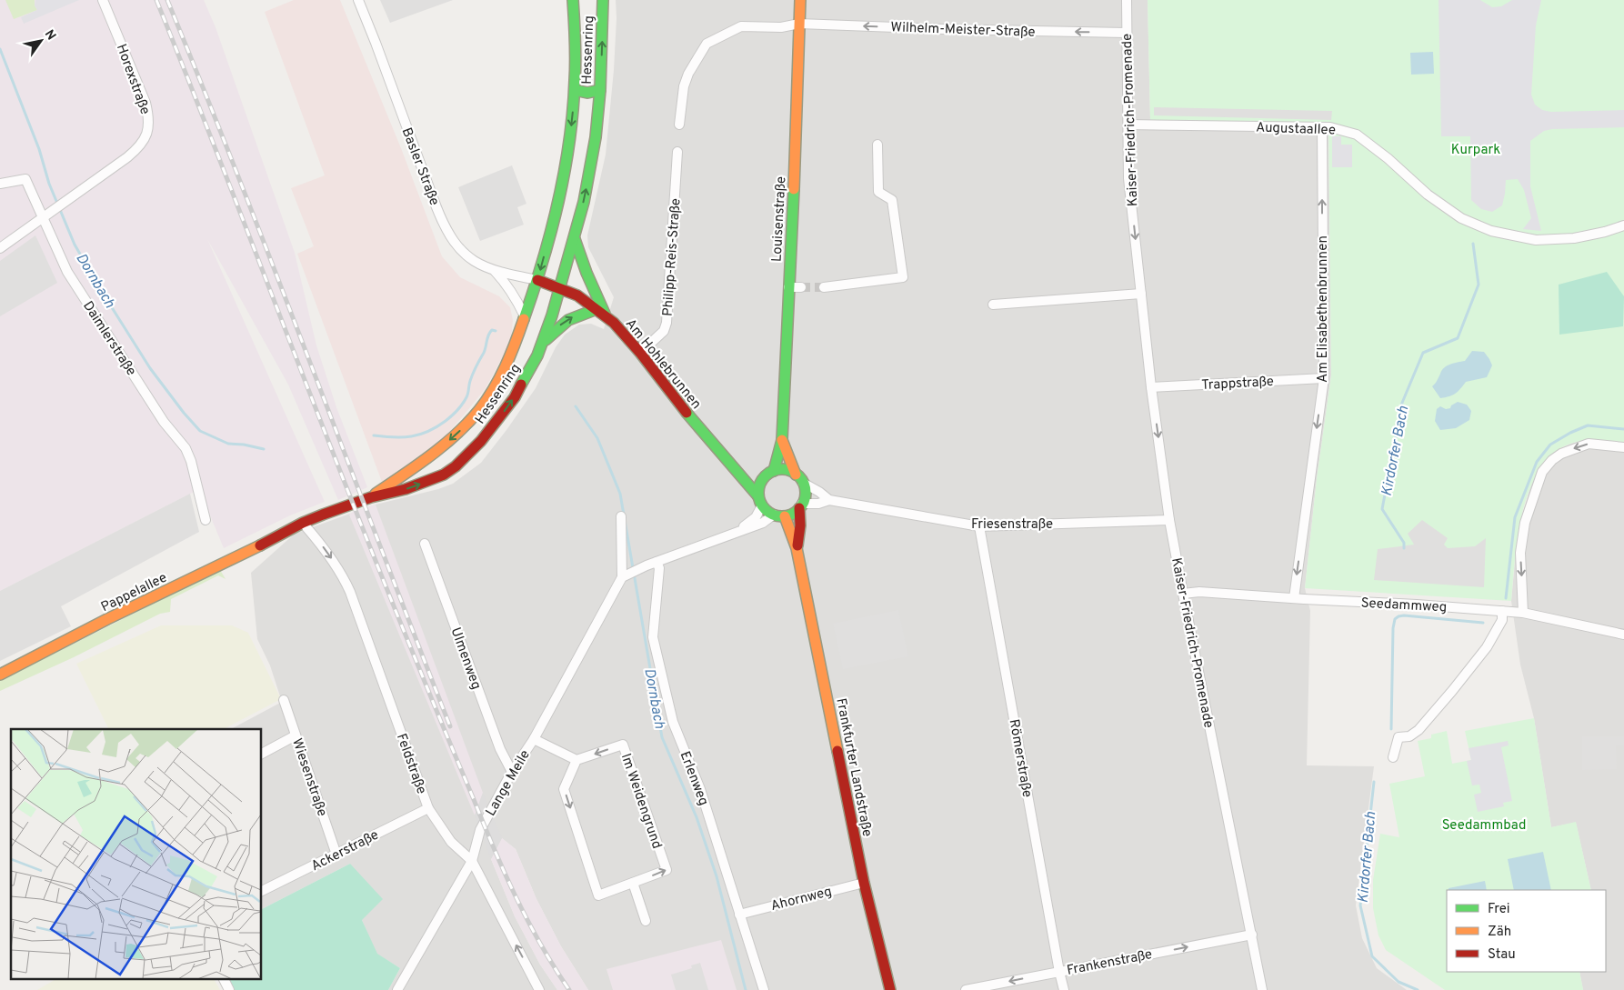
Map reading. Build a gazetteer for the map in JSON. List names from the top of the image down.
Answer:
{
  "streets": {
    "street": [
      "Wilhelm-Meister-Straße",
      "Hessenring",
      "Horexstraße",
      "Kaiser-Friedrich-Promenade",
      "Augustaallee",
      "Basler Straße",
      "Louisenstraße",
      "Philipp-Reis-Straße",
      "Am Elisabethenbrunnen",
      "Daimlerstraße",
      "Am Hohlebrunnen",
      "Trappstraße",
      "Friesenstraße",
      "Pappelallee",
      "Seedammweg",
      "Ulmenweg",
      "Römerstraße",
      "Feldstraße",
      "Frankfurter Landstraße",
      "Wiesenstraße",
      "Erlenweg",
      "Lange Meile",
      "Im Weidengrund",
      "Ackerstraße",
      "Ahornweg",
      "Frankenstraße"
    ]
  },
  "crossings": [
    ["Wilhelm-Meister-Straße", "Kaiser-Friedrich-Promenade"],
    ["Wilhelm-Meister-Straße", "Louisenstraße"],
    ["Hessenring", "Basler Straße"],
    ["Hessenring", "Am Hohlebrunnen"],
    ["Hessenring", "Pappelallee"],
    ["Horexstraße", "Daimlerstraße"],
    ["Kaiser-Friedrich-Promenade", "Augustaallee"],
    ["Kaiser-Friedrich-Promenade", "Trappstraße"],
    ["Kaiser-Friedrich-Promenade", "Friesenstraße"],
    ["Kaiser-Friedrich-Promenade", "Seedammweg"],
    ["Kaiser-Friedrich-Promenade", "Frankenstraße"],
    ["Augustaallee", "Am Elisabethenbrunnen"],
    ["Basler Straße", "Am Hohlebrunnen"],
    ["Louisenstraße", "Am Hohlebrunnen"],
    ["Louisenstraße", "Friesenstraße"],
    ["Louisenstraße", "Frankfurter Landstraße"],
    ["Philipp-Reis-Straße", "Am Hohlebrunnen"],
    ["Am Elisabethenbrunnen", "Trappstraße"],
    ["Am Elisabethenbrunnen", "Seedammweg"],
    ["Am Hohlebrunnen", "Friesenstraße"],
    ["Am Hohlebrunnen", "Frankfurter Landstraße"],
    ["Friesenstraße", "Römerstraße"],
    ["Friesenstraße", "Frankfurter Landstraße"],
    ["Pappelallee", "Feldstraße"],
    ["Ulmenweg", "Lange Meile"],
    ["Römerstraße", "Frankenstraße"],
    ["Feldstraße", "Lange Meile"],
    ["Feldstraße", "Ackerstraße"],
    ["Frankfurter Landstraße", "Ahornweg"],
    ["Wiesenstraße", "Ackerstraße"],
    ["Erlenweg", "Ahornweg"]
  ],
  "one_way": ["Wilhelm-Meister-Straße"],
  "water": ["Dornbach", "Kirdorfer Bach"],
  "parks": ["Kurpark", "Seedammbad"],
  "legend": ["Frei", "Zäh", "Stau"],
  "north": "top right"
}
